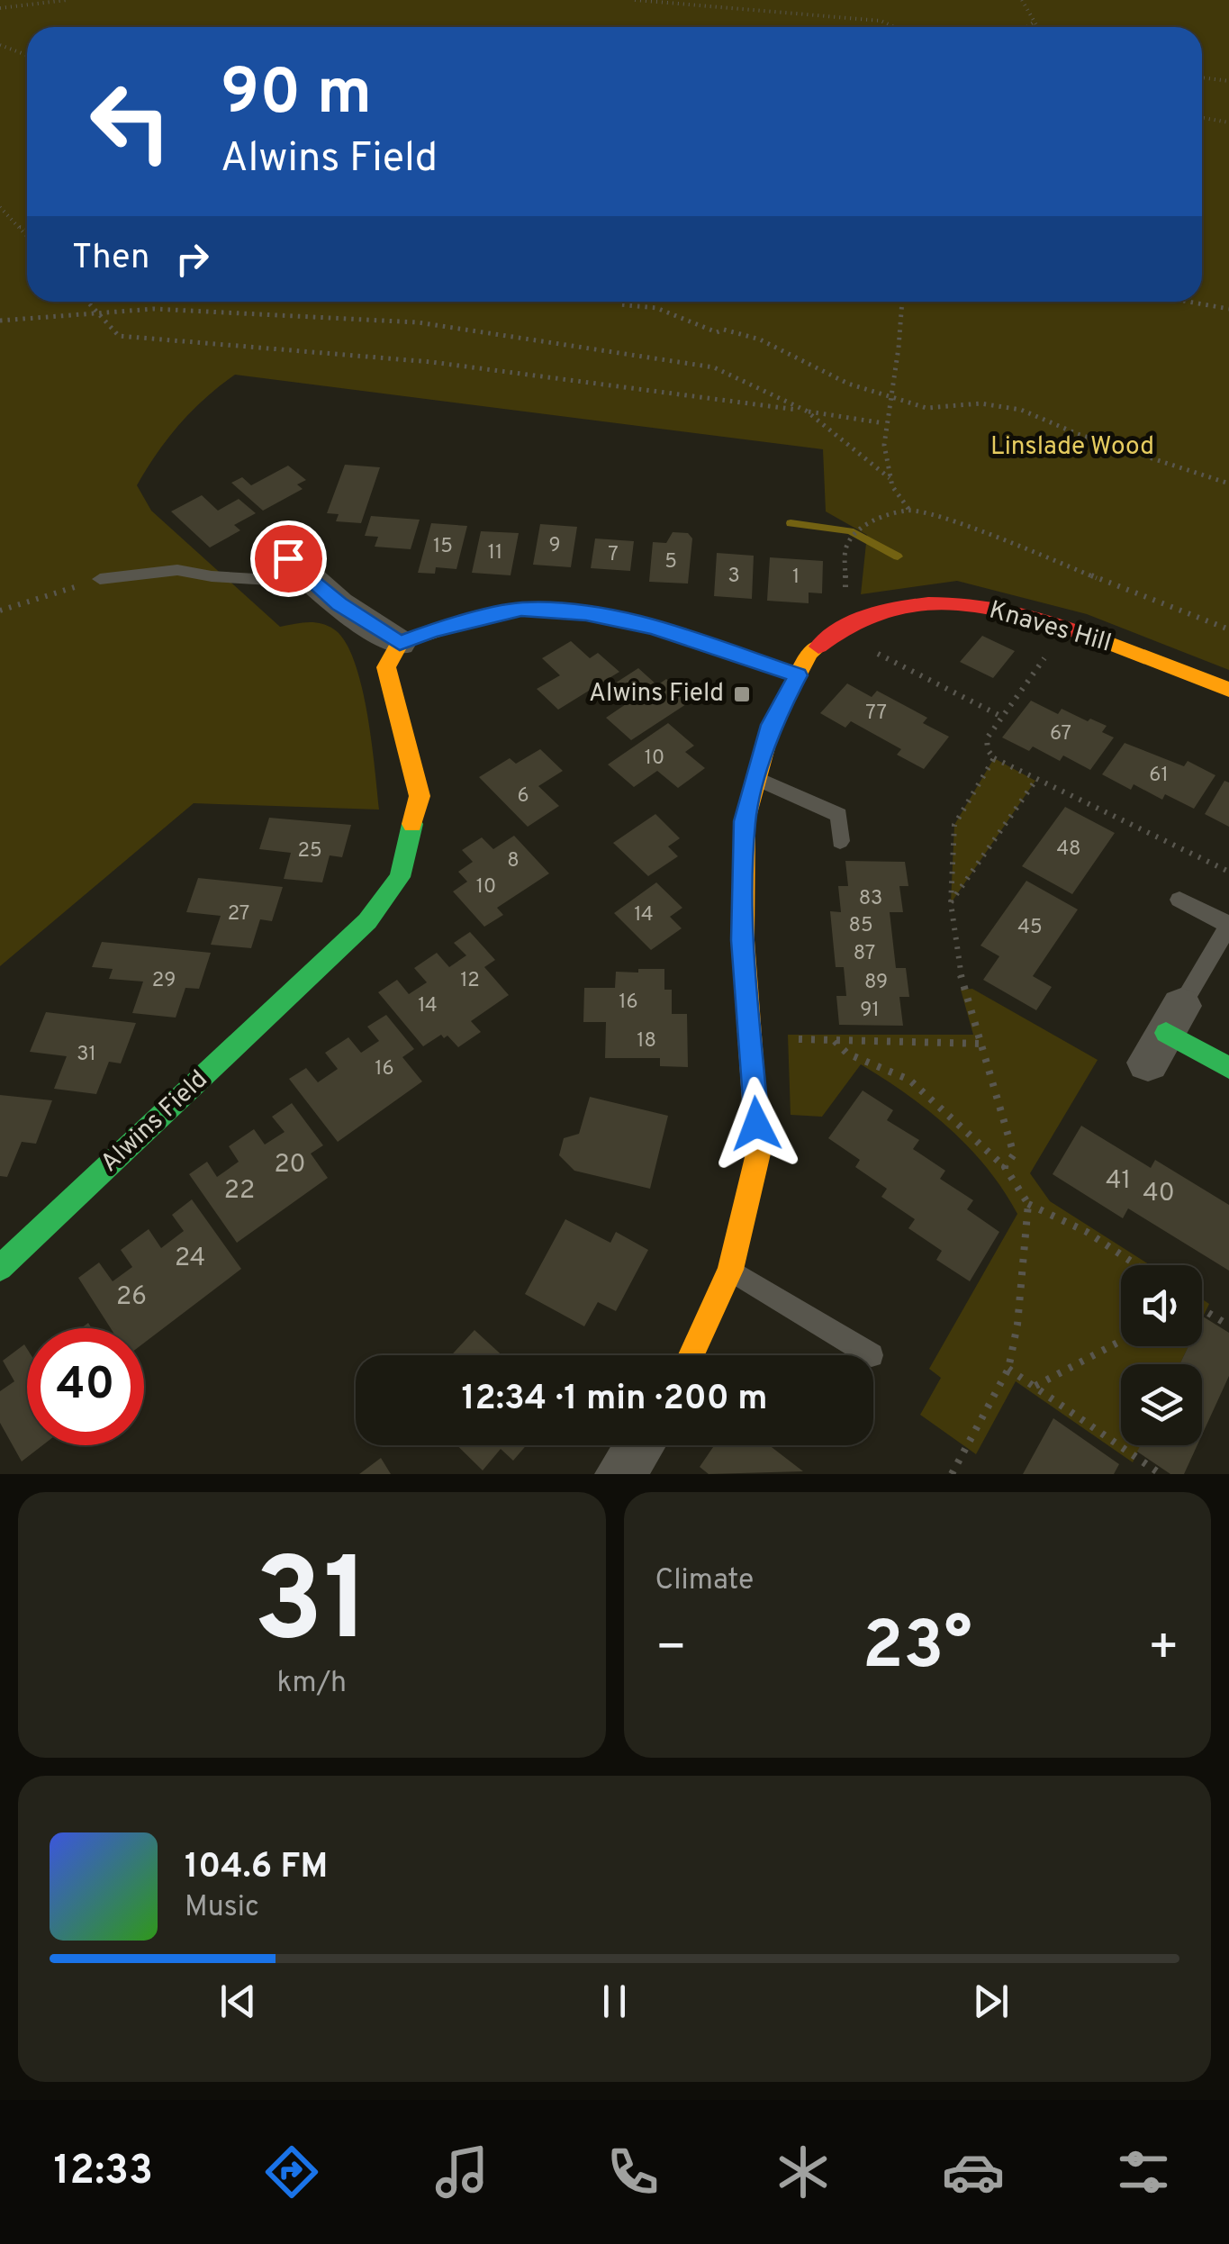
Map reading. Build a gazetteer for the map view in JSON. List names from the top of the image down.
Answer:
{
  "streets": {
    "street": ["Knaves Hill", "Alwins Field"]
  },
  "parks": ["Linslade Wood"],
  "places": {
    "transit": ["Alwins Field"]
  },
  "house_numbers": [
    "9",
    "15",
    "11",
    "7",
    "5",
    "3",
    "1",
    "77",
    "67",
    "10",
    "61",
    "6",
    "48",
    "25",
    "8",
    "10",
    "83",
    "27",
    "14",
    "85",
    "45",
    "87",
    "29",
    "12",
    "89",
    "16",
    "14",
    "91",
    "18",
    "31",
    "16",
    "20",
    "41",
    "22",
    "40",
    "24",
    "26"
  ],
  "page": {
    "turn": ["90 m", "Alwins Field"],
    "then": "Then",
    "limit": "40",
    "trip": "12:34 · 1 min · 200 m",
    "tile": [
      ["31", "km/h"],
      "Climate"
    ],
    "heat": ["−", "23°", "+"],
    "song": ["104.6 FM", "Music"],
    "tabs": "12:33"
  }
}
